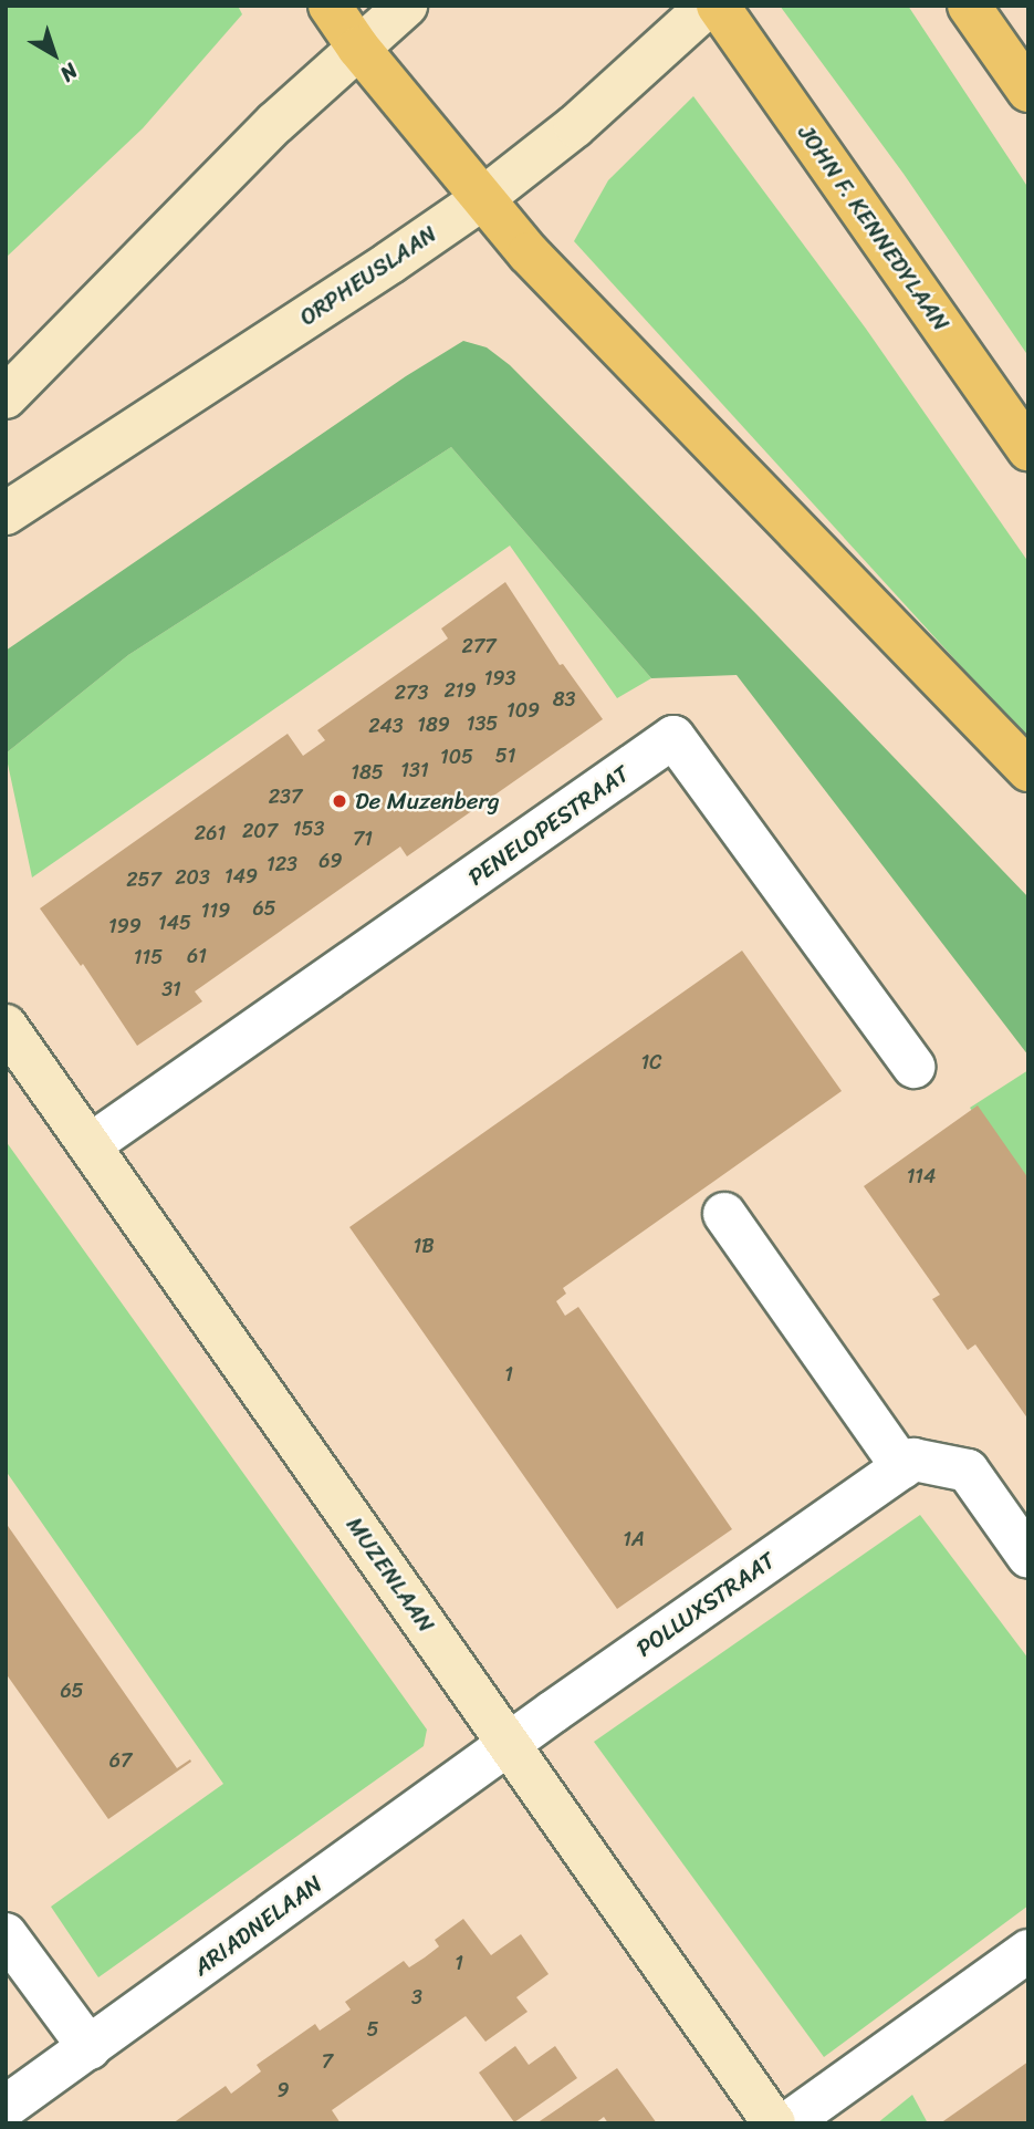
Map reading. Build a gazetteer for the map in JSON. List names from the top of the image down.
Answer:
{
  "streets": {
    "main road": ["JOHN F. KENNEDYLAAN", "ORPHEUSLAAN", "MUZENLAAN"],
    "street": ["PENELOPESTRAAT", "POLLUXSTRAAT", "ARIADNELAAN"]
  },
  "crossings": [
    ["PENELOPESTRAAT", "MUZENLAAN"],
    ["MUZENLAAN", "POLLUXSTRAAT"],
    ["MUZENLAAN", "ARIADNELAAN"],
    ["POLLUXSTRAAT", "ARIADNELAAN"]
  ],
  "places": ["De Muzenberg"],
  "house_numbers": [
    "277",
    "193",
    "219",
    "273",
    "83",
    "109",
    "135",
    "189",
    "243",
    "51",
    "105",
    "131",
    "185",
    "237",
    "153",
    "207",
    "261",
    "71",
    "69",
    "123",
    "149",
    "203",
    "257",
    "65",
    "119",
    "145",
    "199",
    "61",
    "115",
    "31",
    "1C",
    "114",
    "1B",
    "1",
    "1A",
    "65",
    "67",
    "1",
    "3",
    "5",
    "7",
    "9"
  ],
  "north": "bottom right"
}
